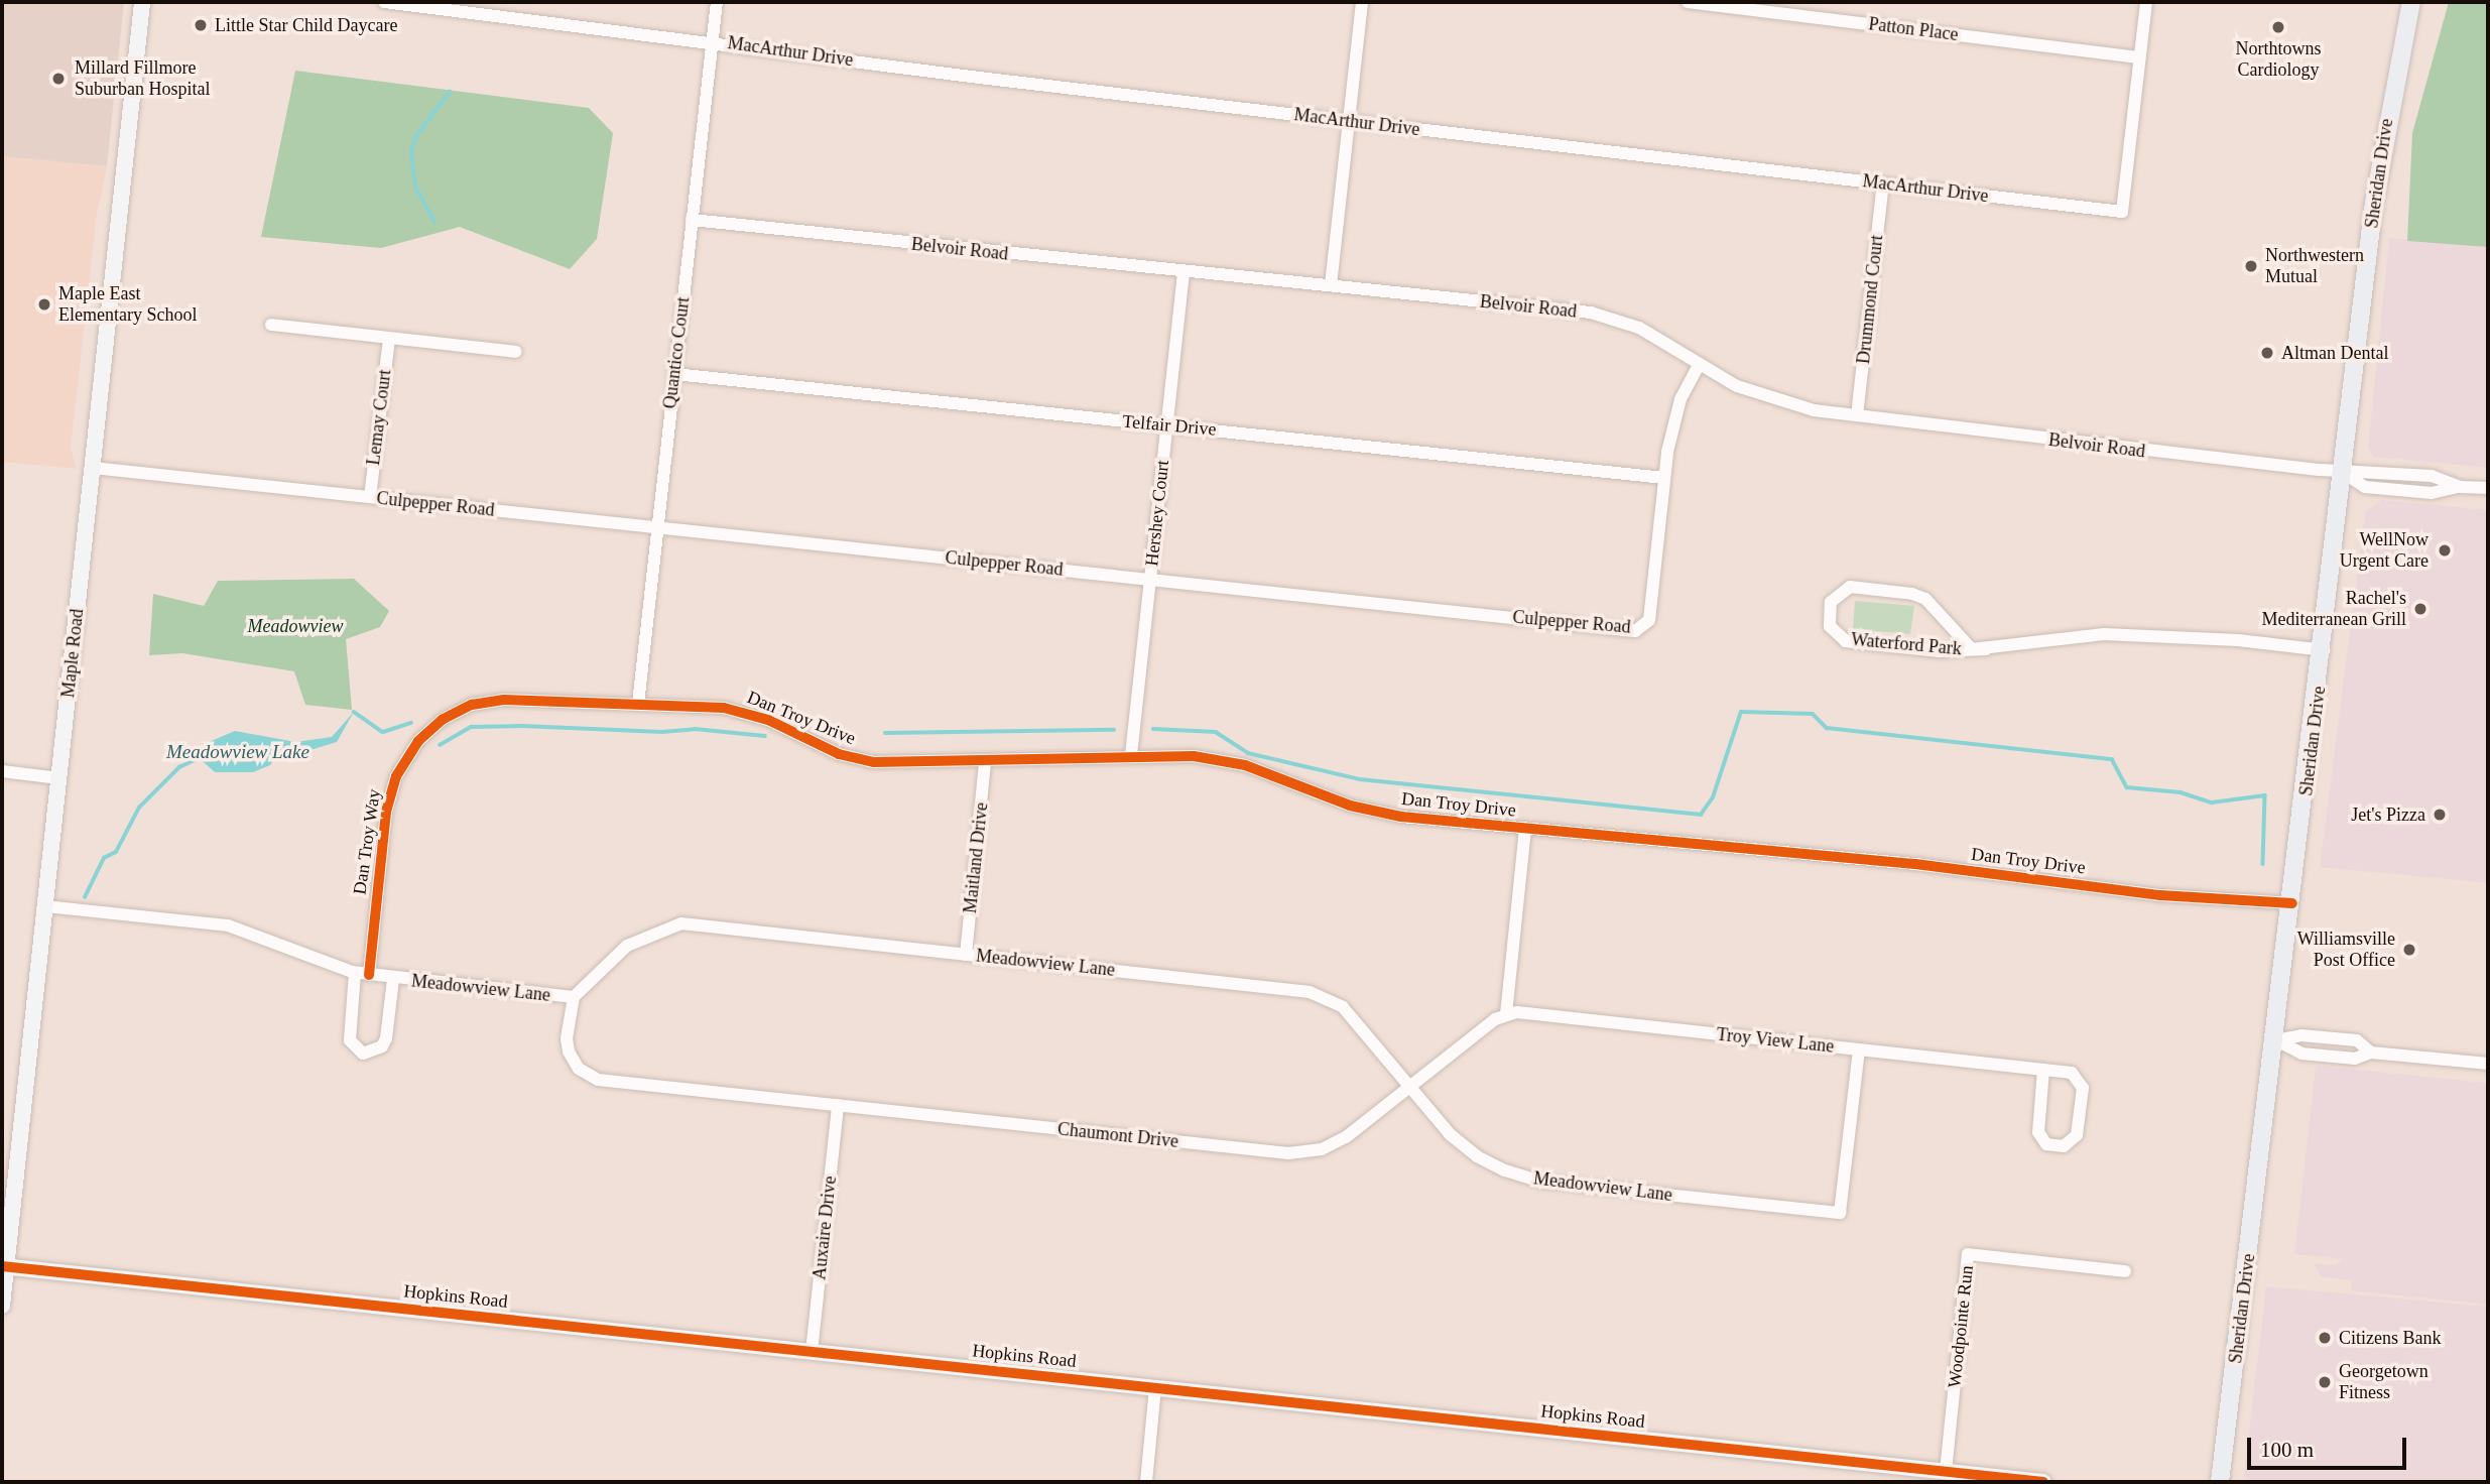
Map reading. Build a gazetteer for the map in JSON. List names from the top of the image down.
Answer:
{
  "streets": {
    "main road": ["Sheridan Drive"],
    "street": [
      "Patton Place",
      "MacArthur Drive",
      "Belvoir Road",
      "Drummond Court",
      "Quantico Court",
      "Lemay Court",
      "Telfair Drive",
      "Culpepper Road",
      "Hershey Court",
      "Waterford Park",
      "Maple Road",
      "Dan Troy Drive",
      "Dan Troy Way",
      "Maitland Drive",
      "Meadowview Lane",
      "Troy View Lane",
      "Chaumont Drive",
      "Auxaire Drive",
      "Hopkins Road",
      "Woodpointe Run"
    ]
  },
  "crossings": [
    ["Patton Place", "MacArthur Drive"],
    ["MacArthur Drive", "Drummond Court"],
    ["MacArthur Drive", "Quantico Court"],
    ["Sheridan Drive", "Belvoir Road"],
    ["Sheridan Drive", "Waterford Park"],
    ["Sheridan Drive", "Dan Troy Drive"],
    ["Belvoir Road", "Drummond Court"],
    ["Belvoir Road", "Quantico Court"],
    ["Belvoir Road", "Culpepper Road"],
    ["Belvoir Road", "Hershey Court"],
    ["Quantico Court", "Telfair Drive"],
    ["Quantico Court", "Culpepper Road"],
    ["Quantico Court", "Dan Troy Drive"],
    ["Quantico Court", "Dan Troy Way"],
    ["Lemay Court", "Culpepper Road"],
    ["Telfair Drive", "Culpepper Road"],
    ["Telfair Drive", "Hershey Court"],
    ["Culpepper Road", "Hershey Court"],
    ["Culpepper Road", "Maple Road"],
    ["Hershey Court", "Dan Troy Drive"],
    ["Maple Road", "Meadowview Lane"],
    ["Maple Road", "Hopkins Road"],
    ["Dan Troy Drive", "Dan Troy Way"],
    ["Dan Troy Drive", "Maitland Drive"],
    ["Dan Troy Way", "Meadowview Lane"],
    ["Maitland Drive", "Meadowview Lane"],
    ["Meadowview Lane", "Troy View Lane"],
    ["Meadowview Lane", "Chaumont Drive"],
    ["Troy View Lane", "Chaumont Drive"],
    ["Chaumont Drive", "Auxaire Drive"],
    ["Auxaire Drive", "Hopkins Road"],
    ["Hopkins Road", "Woodpointe Run"]
  ],
  "water": ["Meadowview Lake"],
  "parks": ["Meadowview"],
  "places": [
    "Little Star Child Daycare",
    "Northtowns Cardiology",
    "Millard Fillmore Suburban Hospital",
    "Northwestern Mutual",
    "Maple East Elementary School",
    "Altman Dental",
    "WellNow Urgent Care",
    "Rachel's Mediterranean Grill",
    "Jet's Pizza",
    "Williamsville Post Office",
    "Citizens Bank",
    "Georgetown Fitness"
  ],
  "scale_bar": "100 m"
}
